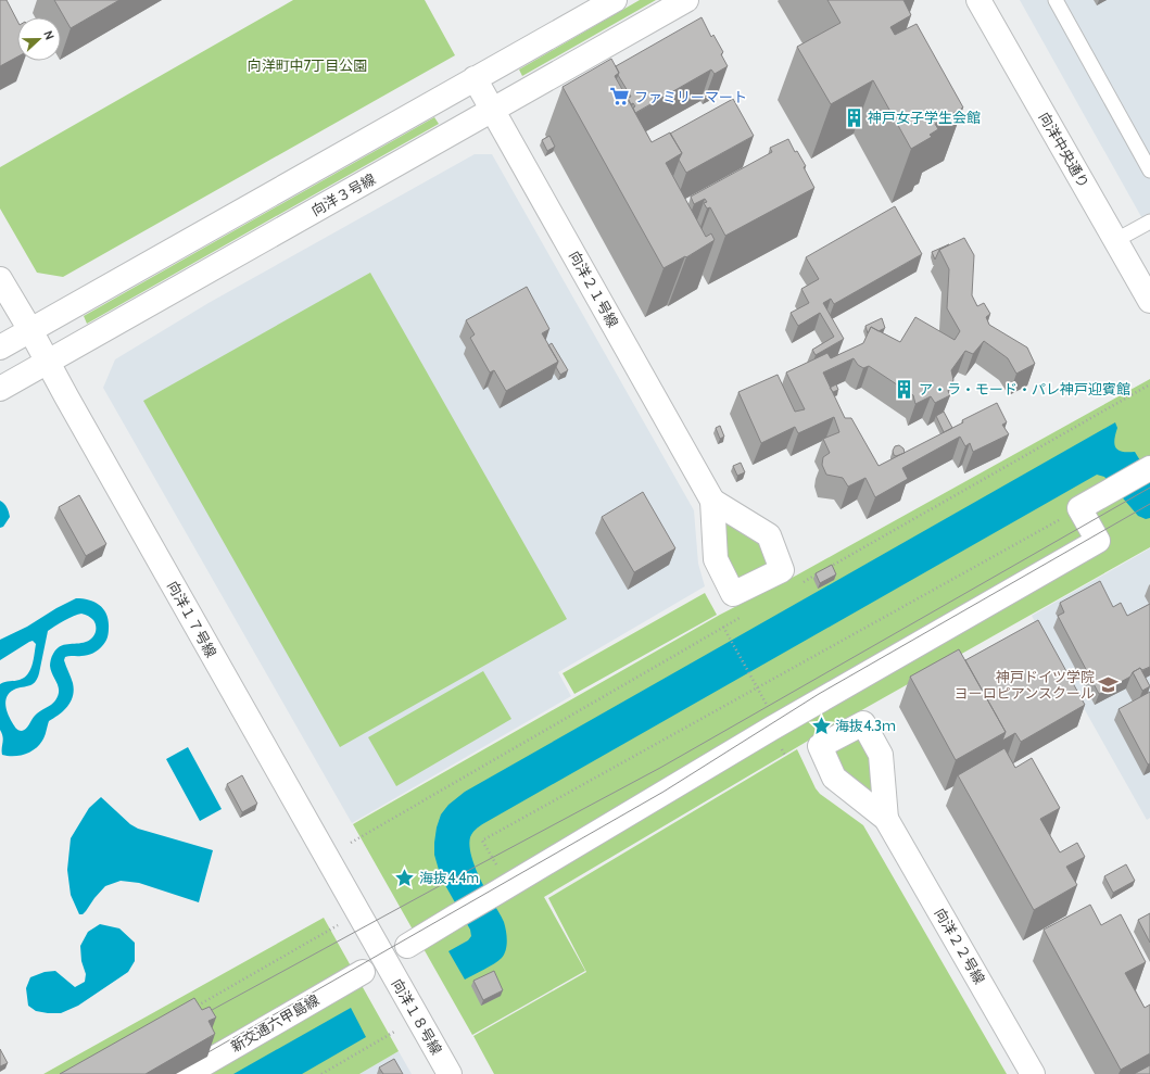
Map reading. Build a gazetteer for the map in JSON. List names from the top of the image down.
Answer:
{
  "streets": {
    "street": [
      "向洋中央通り",
      "向洋３号線",
      "向洋２１号線",
      "向洋１７号線",
      "向洋２２号線",
      "向洋１８号線",
      "新交通六甲島線"
    ]
  },
  "crossings": [
    ["向洋３号線", "向洋２１号線"],
    ["向洋３号線", "向洋１７号線"],
    ["向洋１７号線", "向洋１８号線"]
  ],
  "parks": ["向洋町中7丁目公園"],
  "places": {
    "supermarket": ["ファミリーマート"],
    "building": ["神戸女子学生会館", "ア・ラ・モード・パレ神戸迎賓館"],
    "school or university": ["神戸ドイツ学院 ヨーロピアンスクール"],
    "place": ["海抜4.3ｍ", "海抜4.4m"]
  },
  "north": "right"
}
